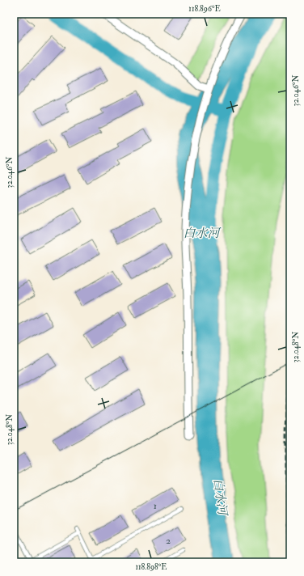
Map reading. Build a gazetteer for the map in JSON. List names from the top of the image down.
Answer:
{
  "water": ["白水河"],
  "house_numbers": ["1", "2"],
  "coordinates": [
    "118.896°E",
    "32.046°N",
    "32.048°N",
    "118.898°E"
  ]
}
